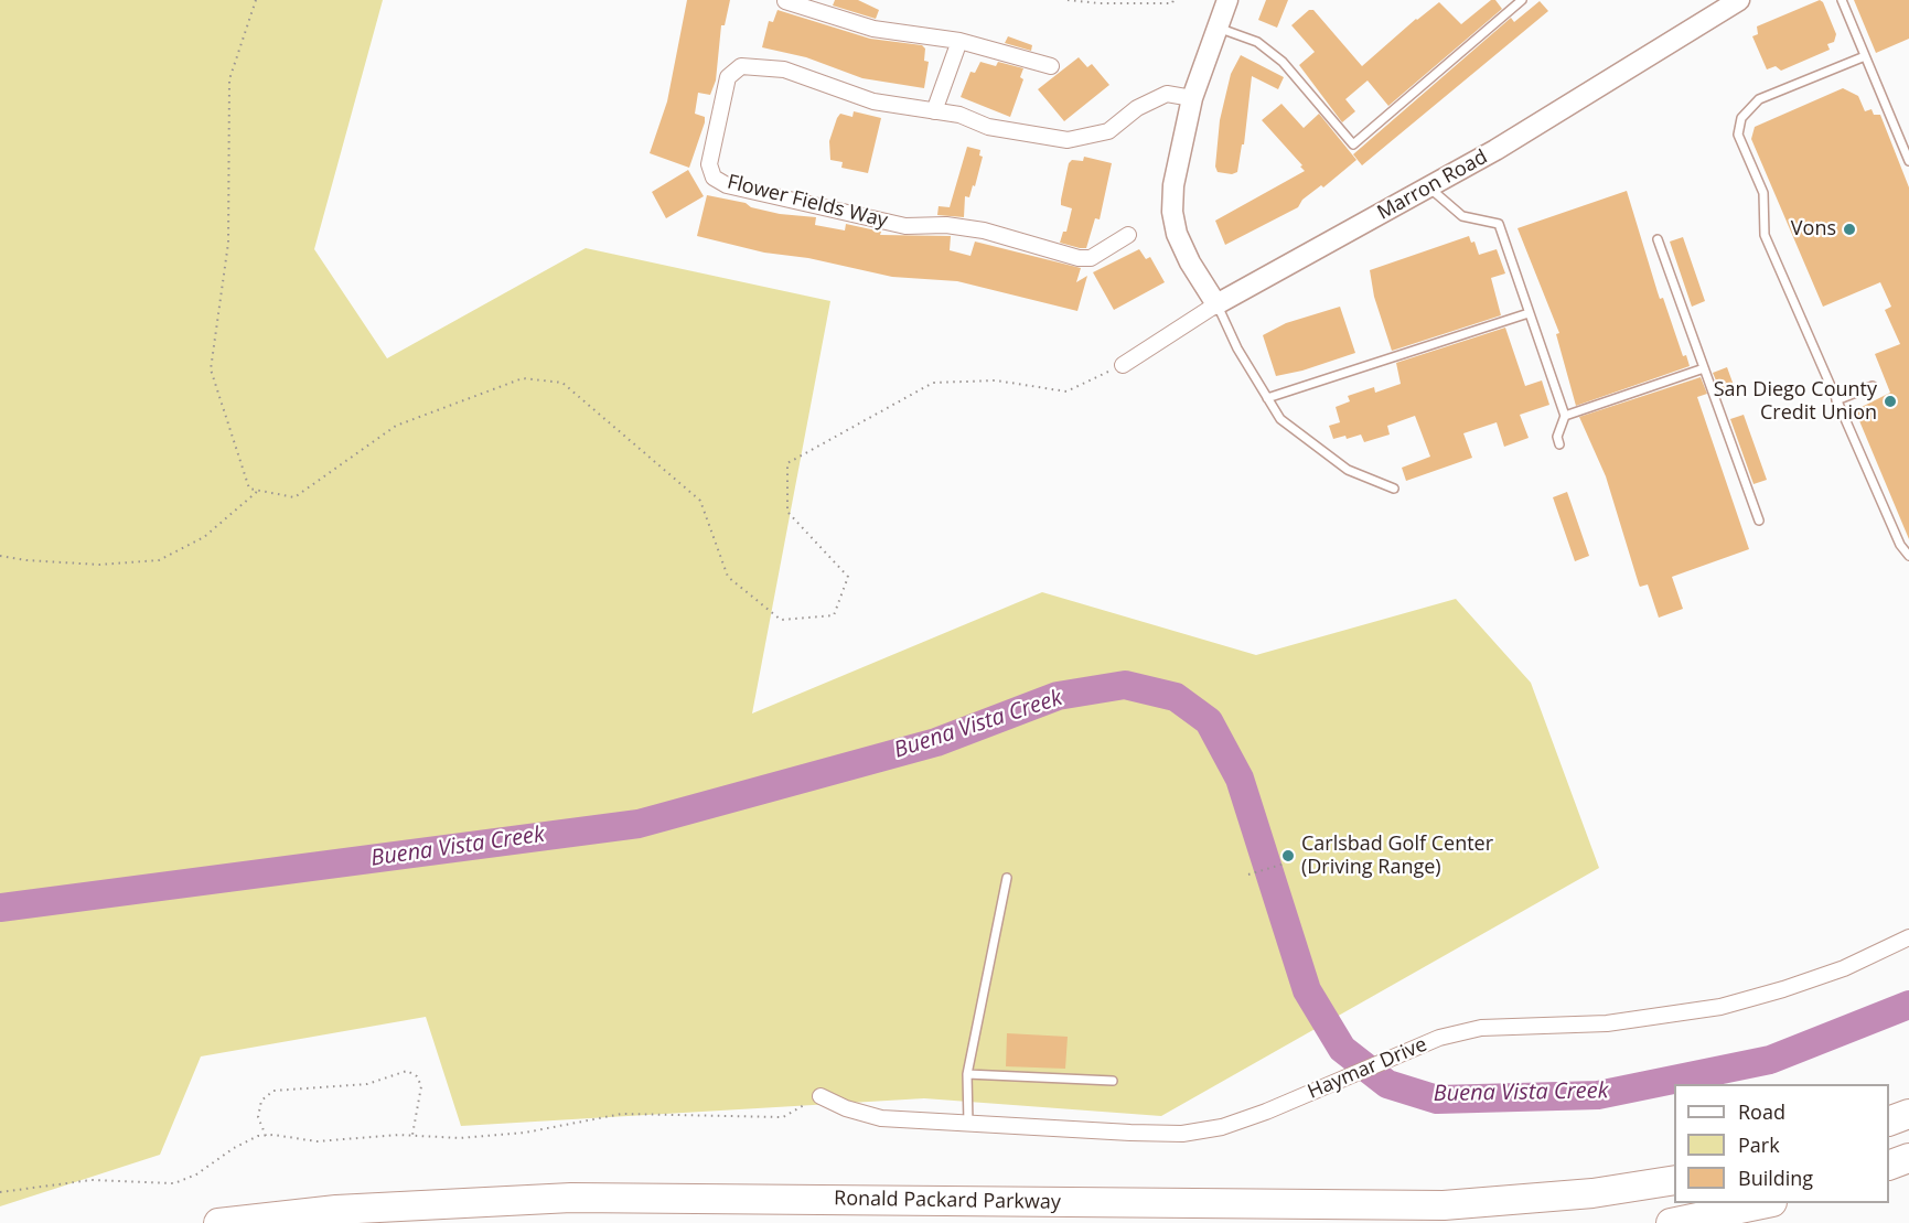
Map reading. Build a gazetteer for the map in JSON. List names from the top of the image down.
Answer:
{
  "streets": {
    "highway": ["Ronald Packard Parkway"],
    "street": ["Marron Road", "Flower Fields Way", "Haymar Drive"]
  },
  "water": ["Buena Vista Creek"],
  "places": ["Vons", "San Diego County Credit Union", "Carlsbad Golf Center (Driving Range)"],
  "legend": ["Road", "Park", "Building"]
}
